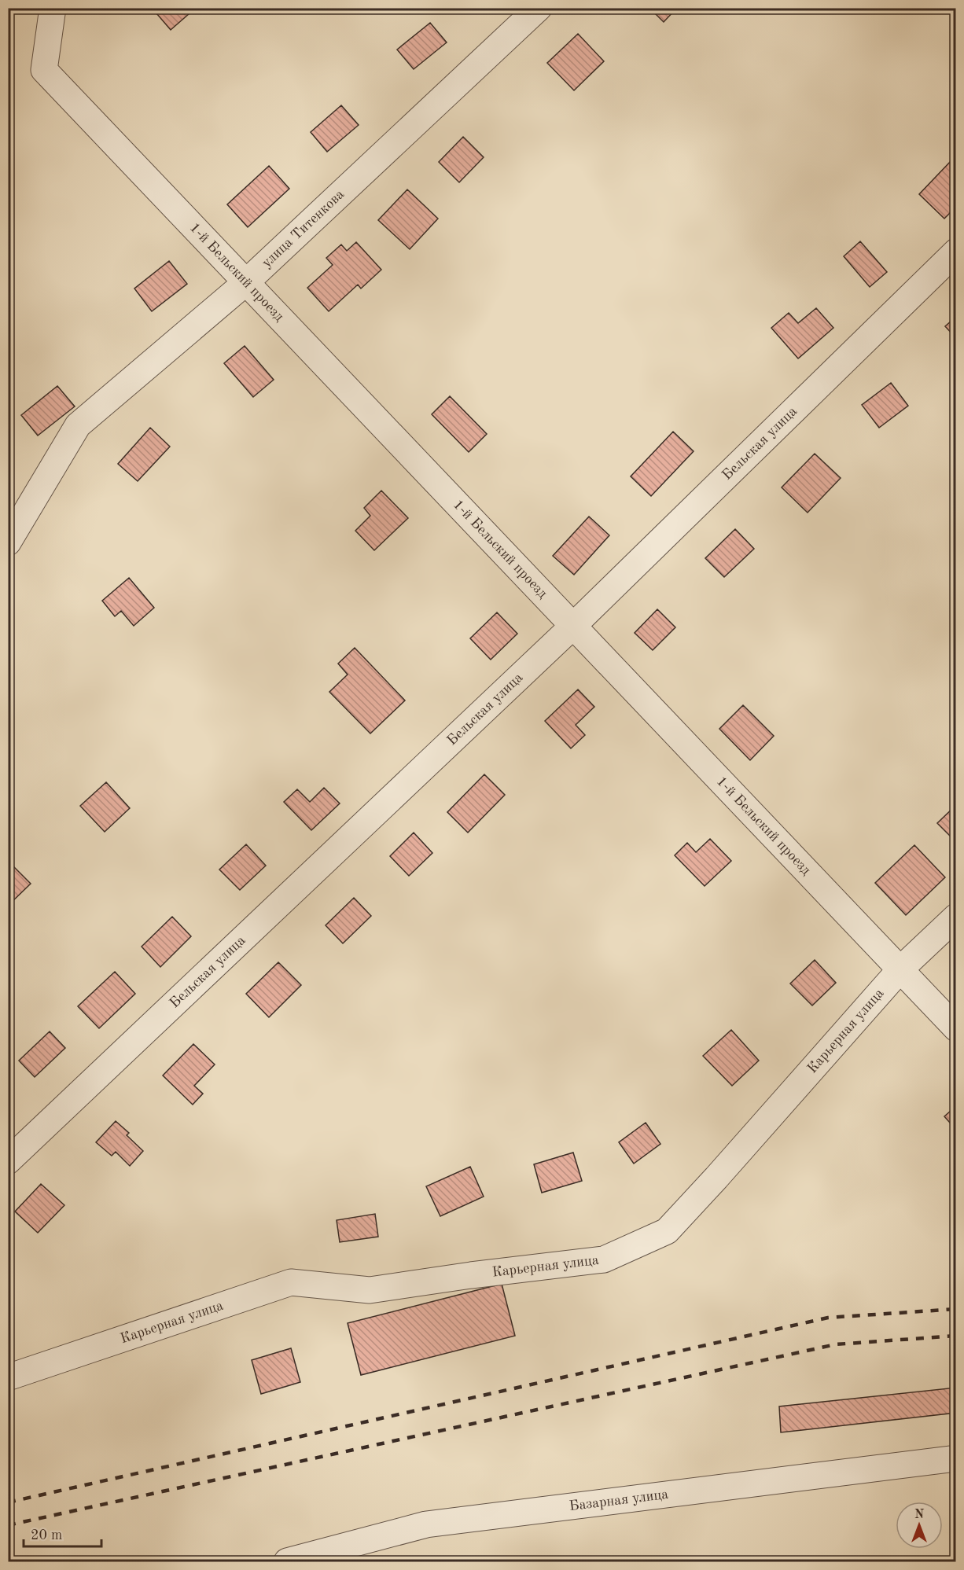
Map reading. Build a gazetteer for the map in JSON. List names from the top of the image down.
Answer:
{
  "streets": {
    "street": [
      "улица Титенкова",
      "1-й Бельский проезд",
      "Бельская улица",
      "Карьерная улица",
      "Базарная улица"
    ]
  },
  "crossings": [
    ["улица Титенкова", "1-й Бельский проезд"],
    ["1-й Бельский проезд", "Бельская улица"],
    ["1-й Бельский проезд", "Карьерная улица"]
  ],
  "scale_bar": "20 m",
  "north": "top"
}
